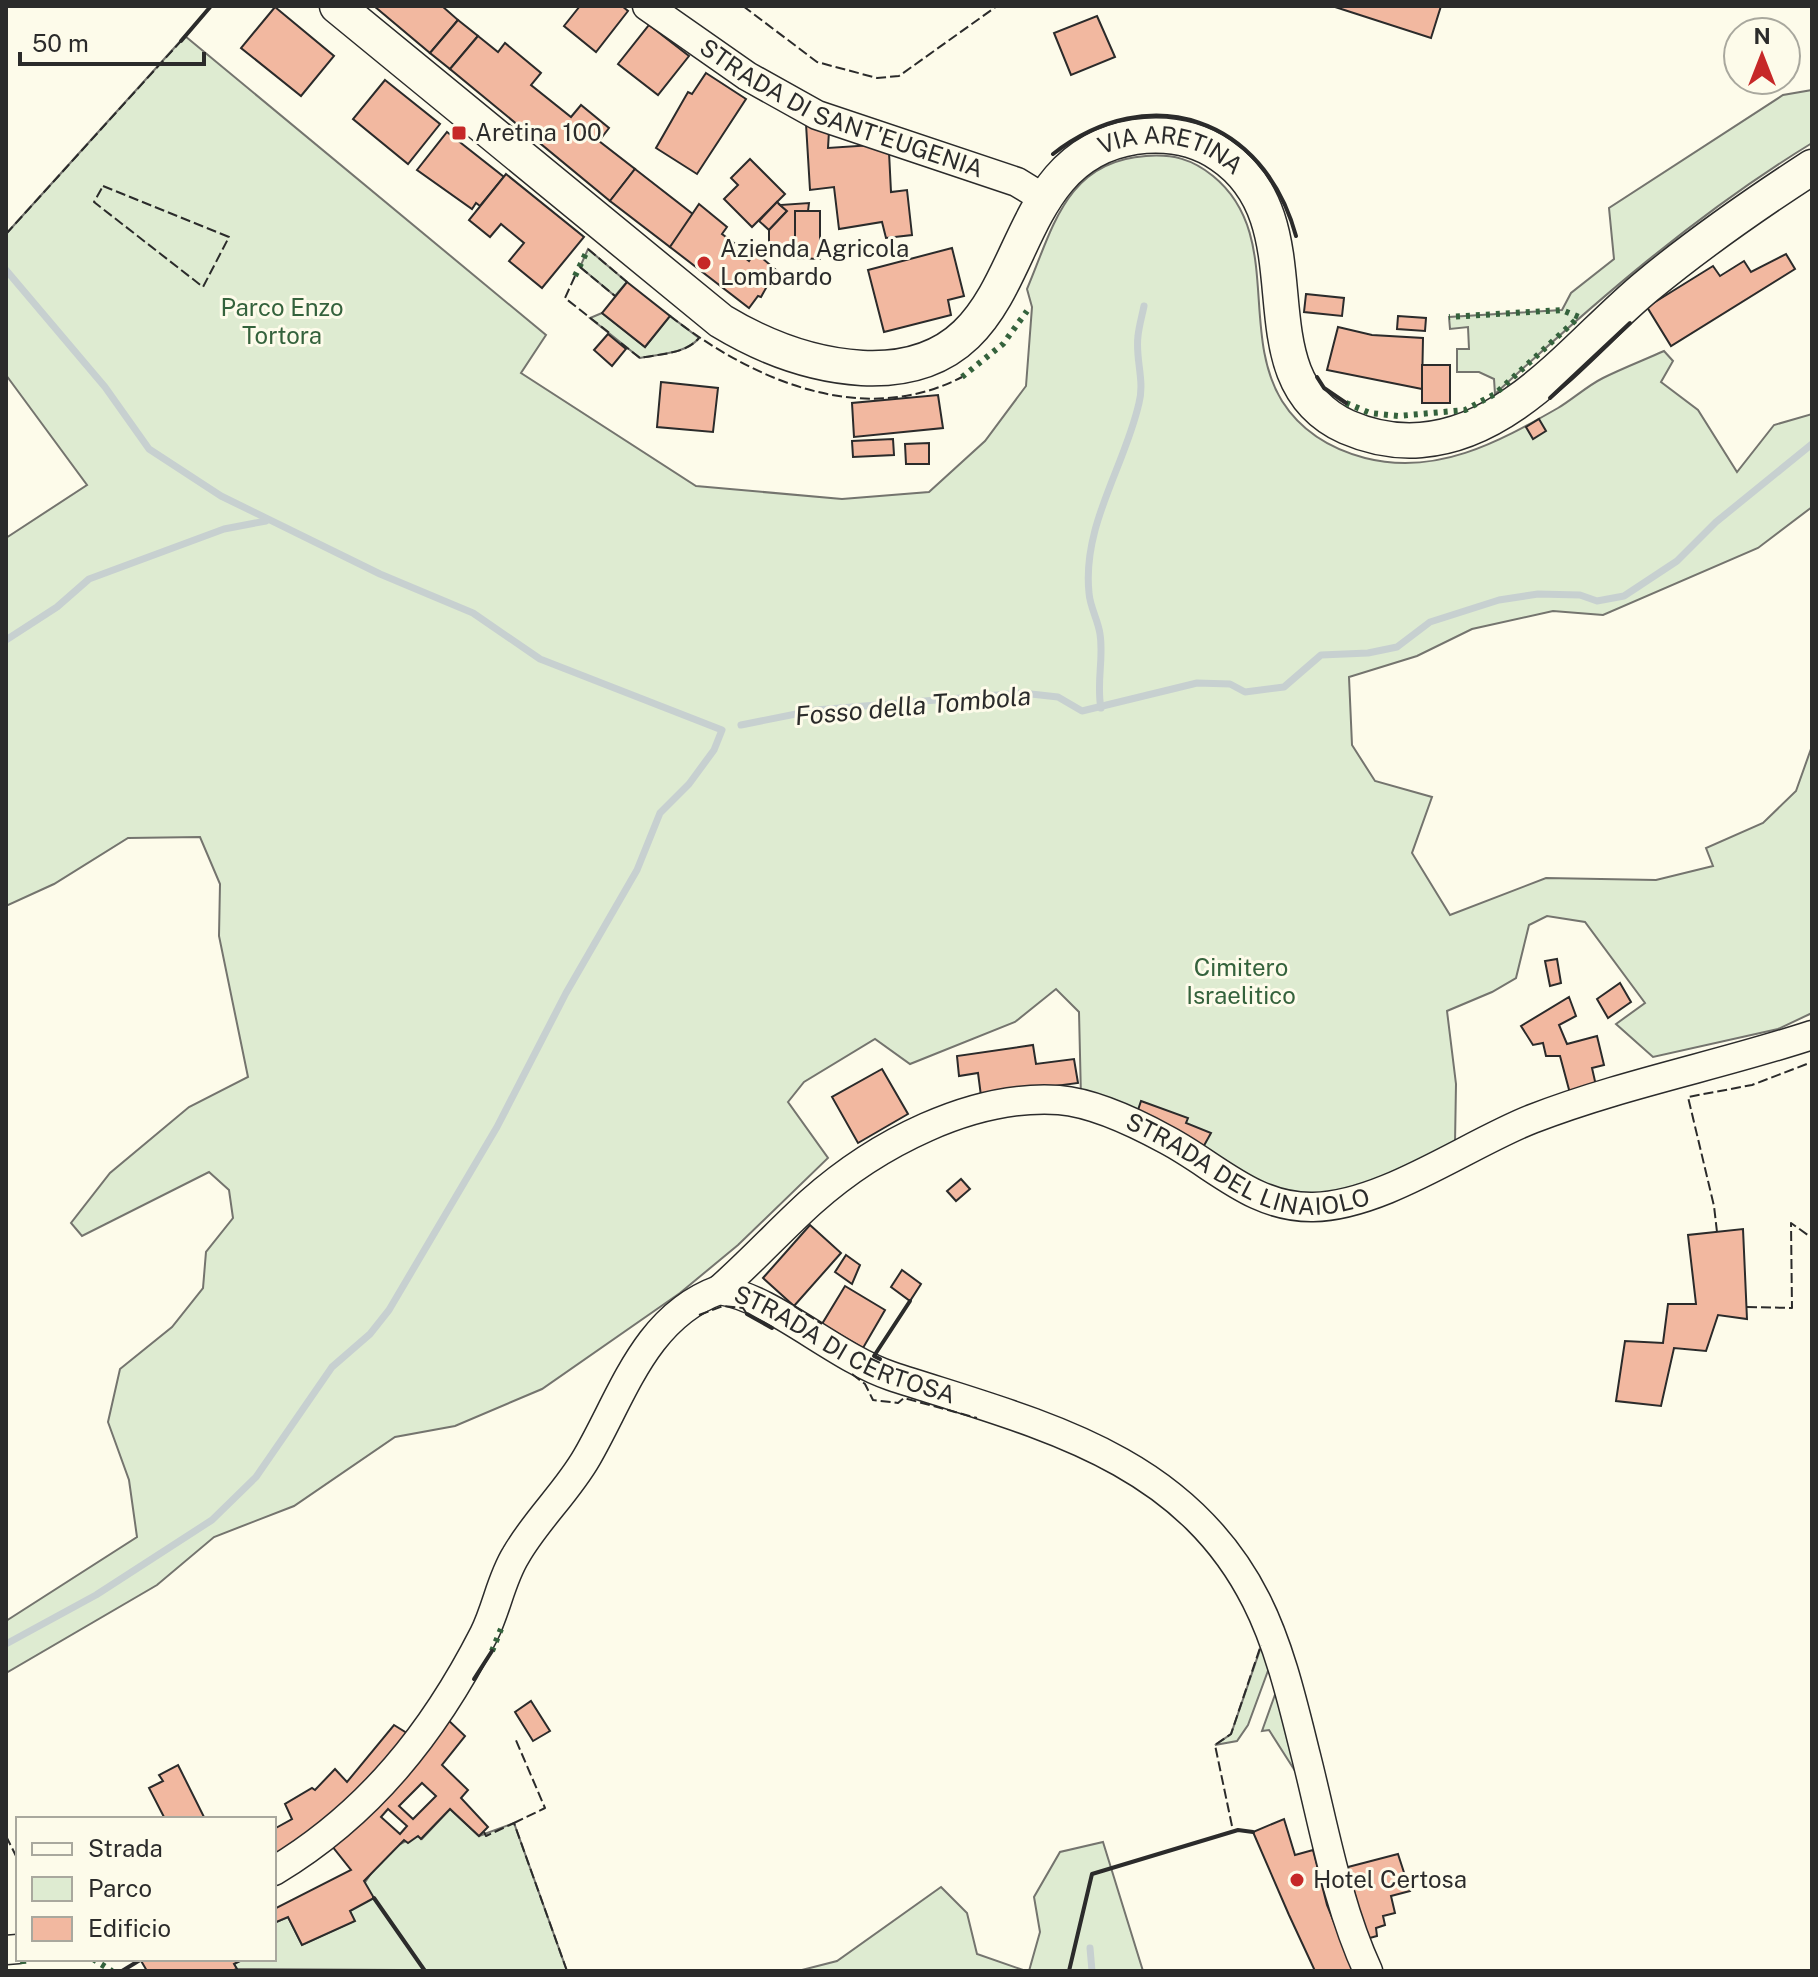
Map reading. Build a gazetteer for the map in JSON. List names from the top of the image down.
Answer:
{
  "streets": {
    "main road": ["VIA ARETINA"],
    "street": ["STRADA DI SANT'EUGENIA", "STRADA DEL LINAIOLO", "STRADA DI CERTOSA"]
  },
  "crossings": [
    ["STRADA DI SANT'EUGENIA", "VIA ARETINA"],
    ["STRADA DEL LINAIOLO", "STRADA DI CERTOSA"]
  ],
  "water": ["Fosso della Tombola"],
  "parks": ["Parco Enzo Tortora", "Cimitero Israelitico"],
  "places": {
    "transit": ["Aretina 100"],
    "other": ["Azienda Agricola Lombardo", "Hotel Certosa"]
  },
  "legend": ["Strada", "Parco", "Edificio"],
  "scale_bar": "50 m",
  "north": "top"
}
